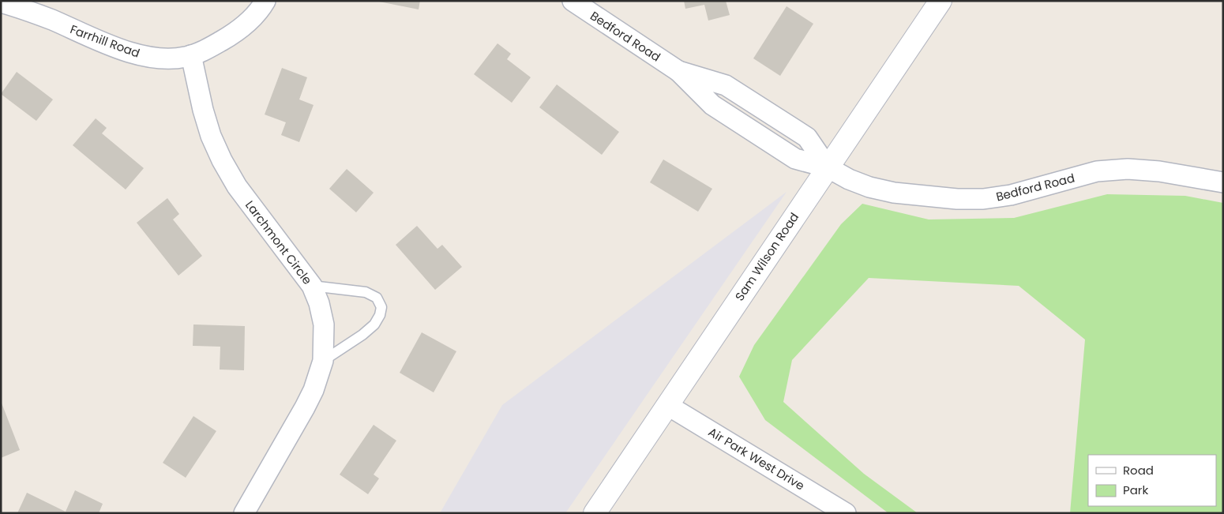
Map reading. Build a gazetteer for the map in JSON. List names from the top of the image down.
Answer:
{
  "streets": {
    "street": [
      "Bedford Road",
      "Farrhill Road",
      "Larchmont Circle",
      "Sam Wilson Road",
      "Air Park West Drive"
    ]
  },
  "crossings": [
    ["Bedford Road", "Sam Wilson Road"],
    ["Farrhill Road", "Larchmont Circle"],
    ["Sam Wilson Road", "Air Park West Drive"]
  ],
  "legend": ["Road", "Park"]
}
